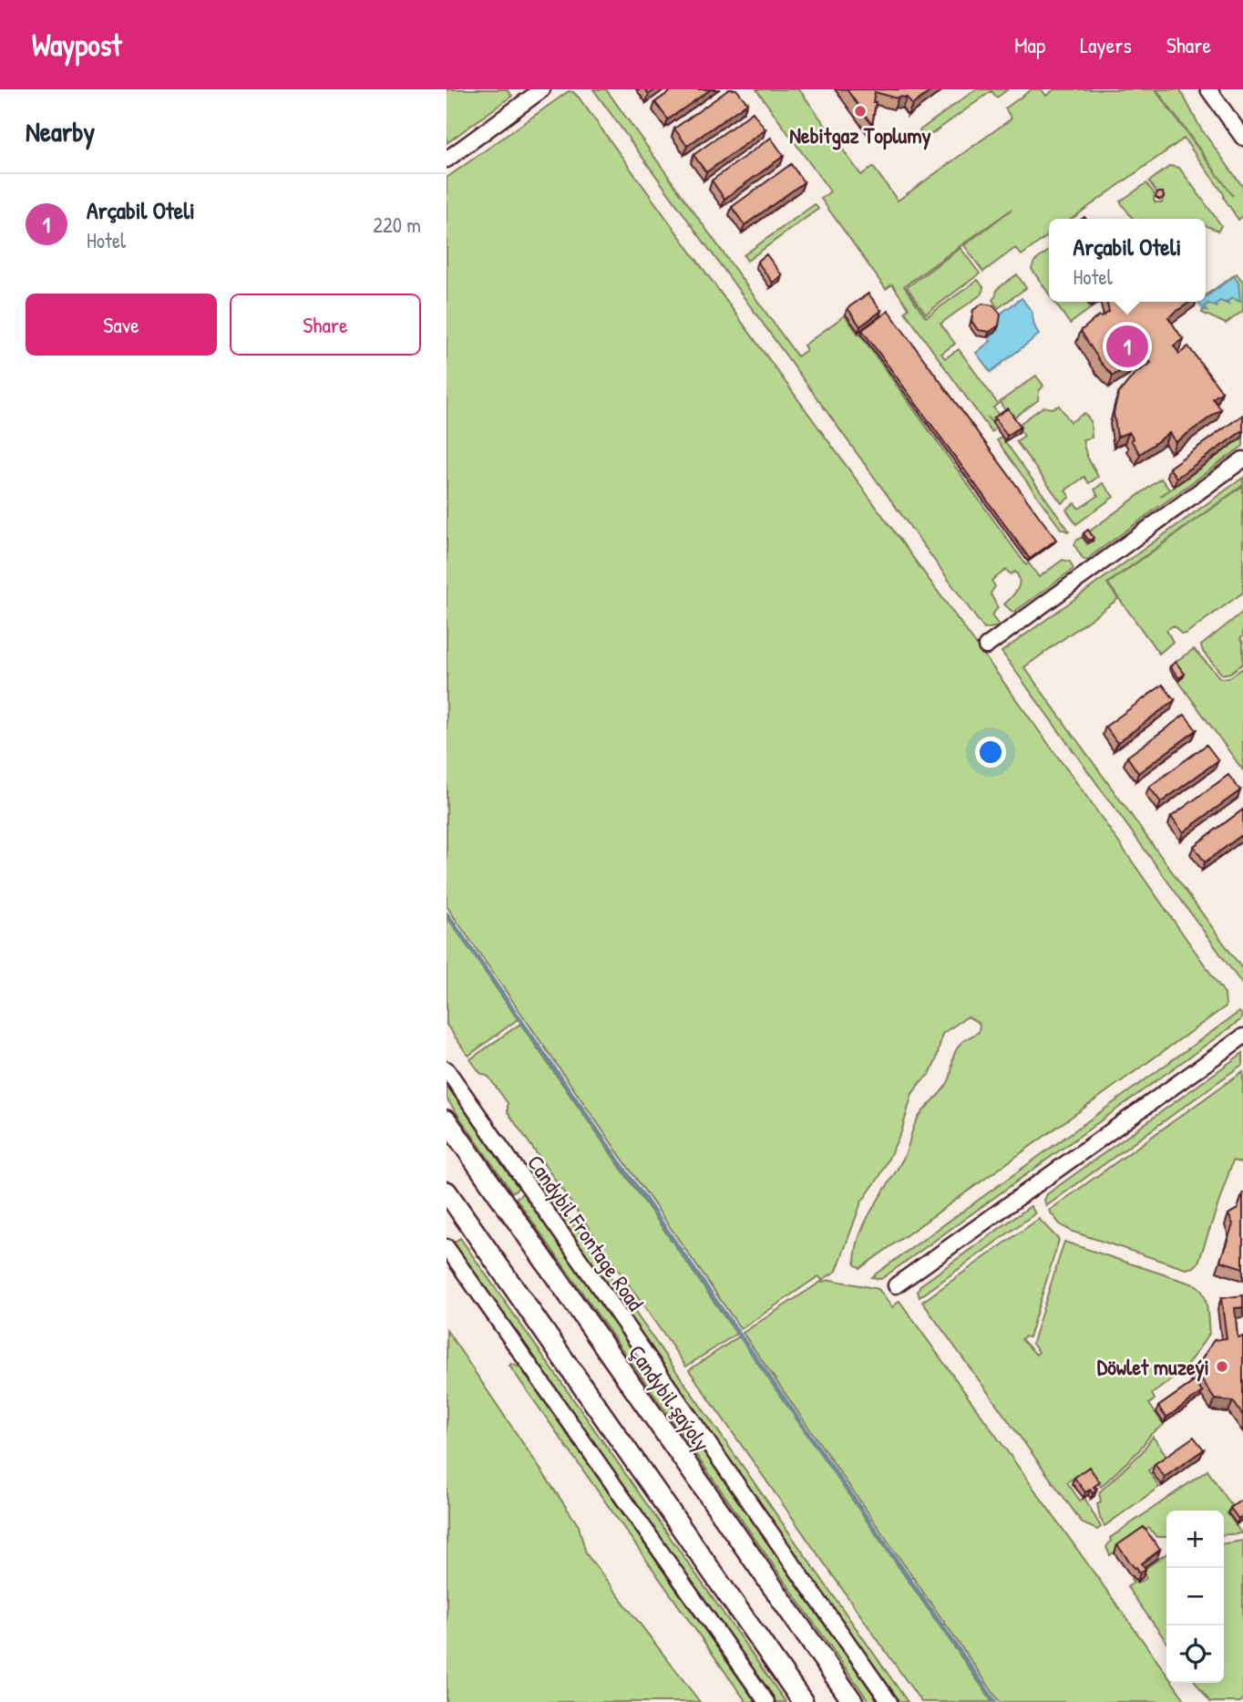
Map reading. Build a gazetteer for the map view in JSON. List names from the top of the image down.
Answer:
{
  "streets": {
    "main road": ["Çandybil şaýoly"],
    "street": ["Candybil Frontage Road"]
  },
  "places": ["Nebitgaz Toplumy", "Döwlet muzeýi"],
  "page": {
    "header": "Waypost",
    "nav": ["Map", "Layers", "Share"],
    "heading": "Nearby",
    "list": [
      {
        "mark": "1",
        "name": "Arçabil Oteli",
        "note": "Hotel",
        "value": "220 m"
      }
    ],
    "popup": ["Arçabil Oteli", "Hotel"],
    "buttons": ["Save", "Share"],
    "pins": "1",
    "map_buttons": ["+", "−"]
  }
}
